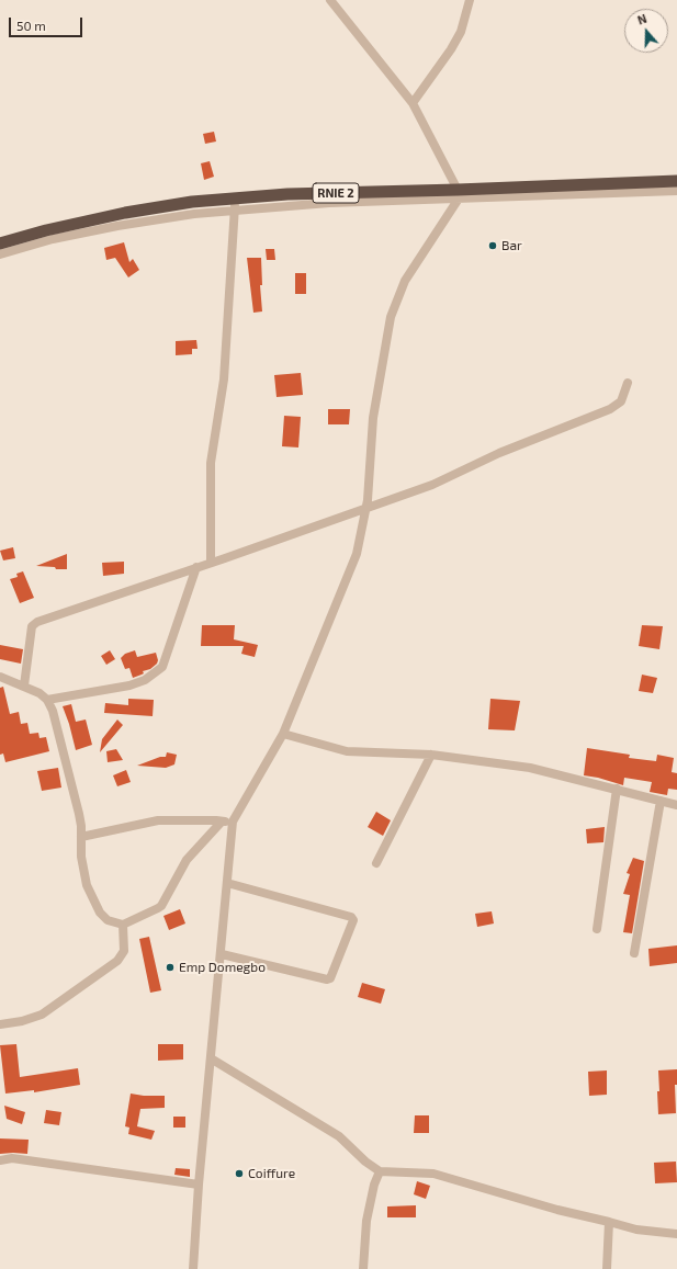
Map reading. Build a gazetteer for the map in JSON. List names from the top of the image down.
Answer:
{
  "streets": {
    "highway": ["RNIE 2"]
  },
  "places": ["Bar", "Emp Domegbo", "Coiffure"],
  "scale_bar": "50 m",
  "north": "top"
}
